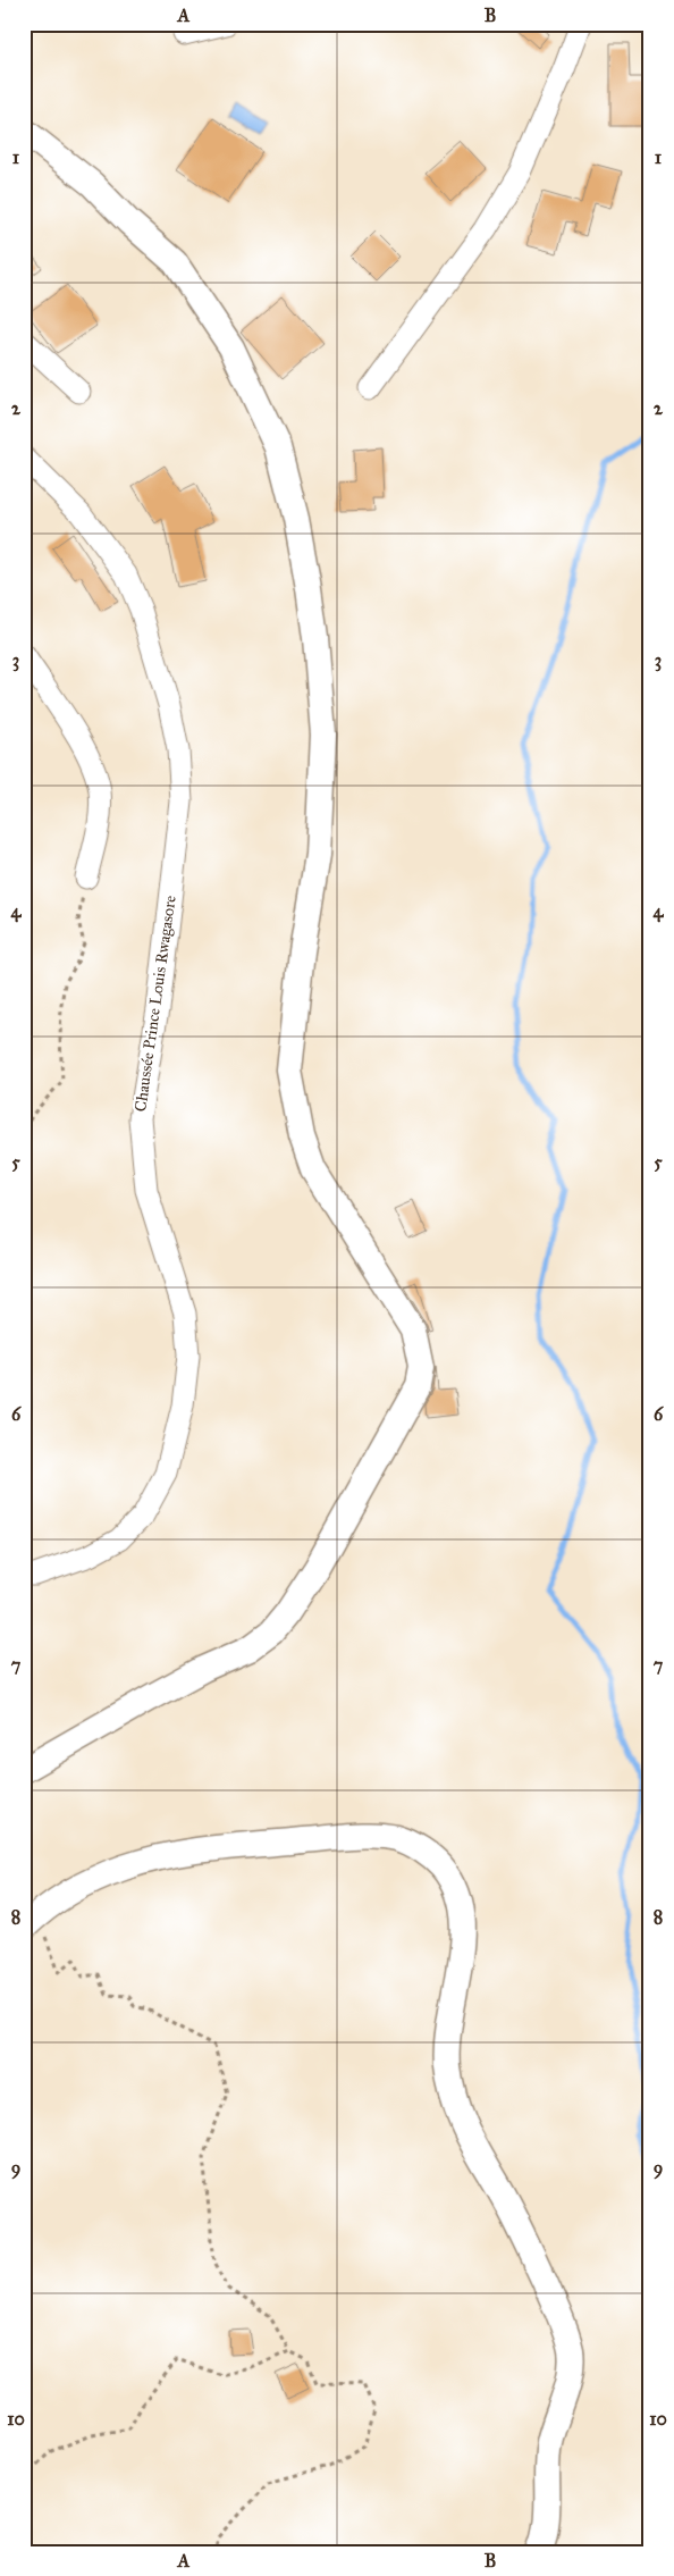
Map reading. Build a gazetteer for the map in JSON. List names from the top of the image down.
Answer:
{
  "streets": {
    "street": ["Chaussée Prince Louis Rwagasore"]
  },
  "grid": {
    "columns": ["A", "B"],
    "rows": [
      "1",
      "2",
      "3",
      "4",
      "5",
      "6",
      "7",
      "8",
      "9",
      "10"
    ]
  }
}
